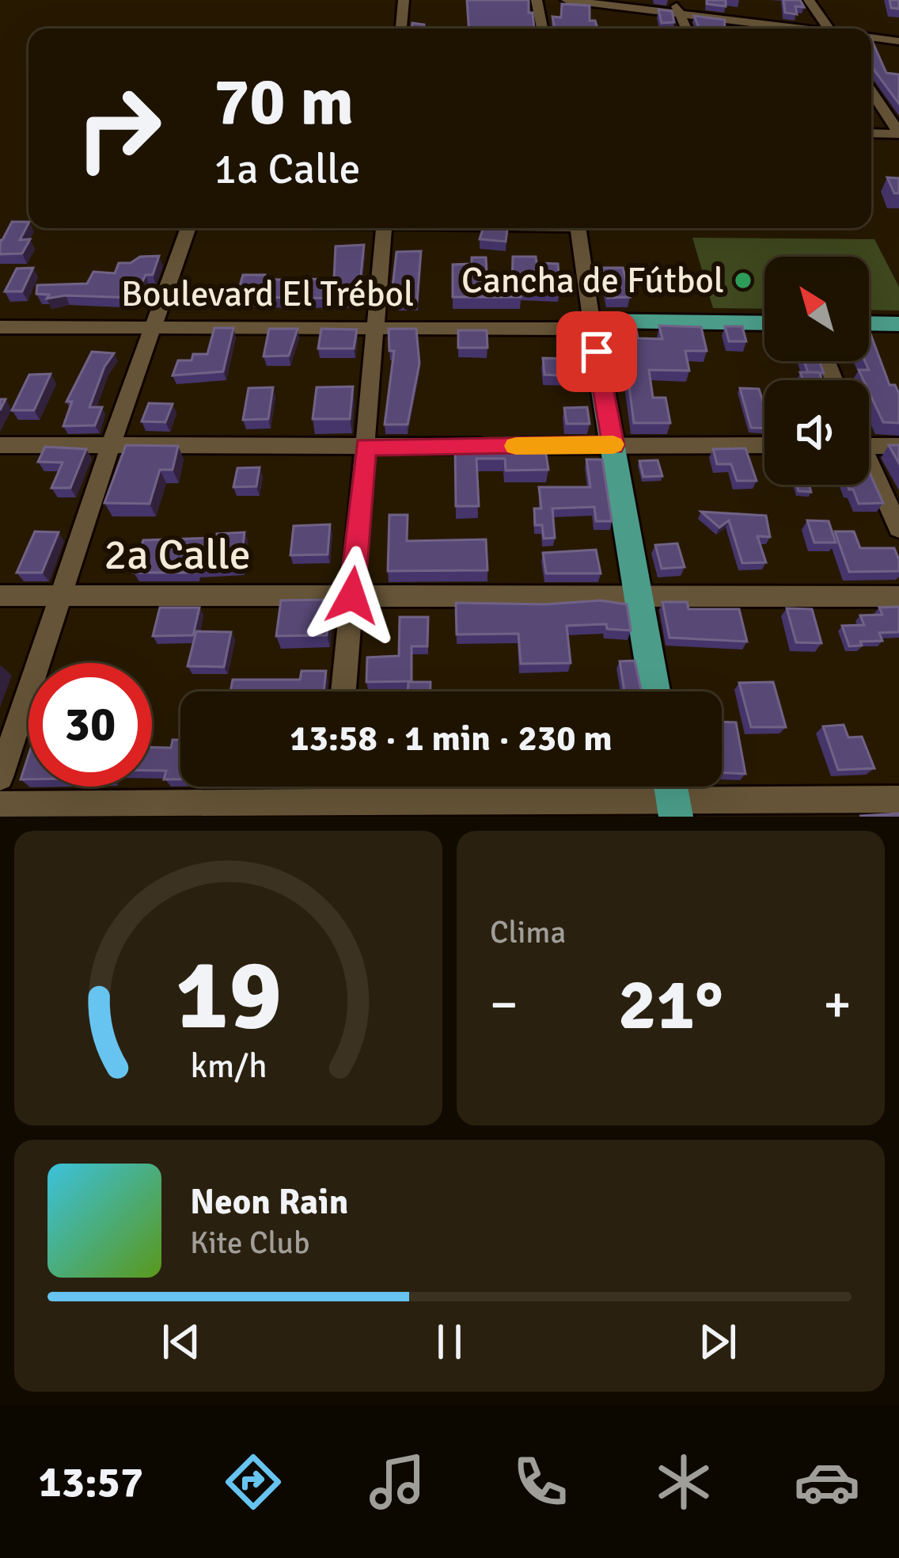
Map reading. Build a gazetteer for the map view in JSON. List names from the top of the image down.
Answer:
{
  "streets": {
    "main road": ["Boulevard El Trébol"],
    "street": ["2a Calle"]
  },
  "places": ["Cancha de Fútbol"],
  "north": "top left",
  "page": {
    "turn": ["70 m", "1a Calle"],
    "limit": "30",
    "trip": "13:58 · 1 min · 230 m",
    "tile": "Clima",
    "heat": ["−", "21°", "+"],
    "song": ["Neon Rain", "Kite Club"],
    "tabs": "13:57",
    "gauge": ["19", "km/h"]
  }
}
